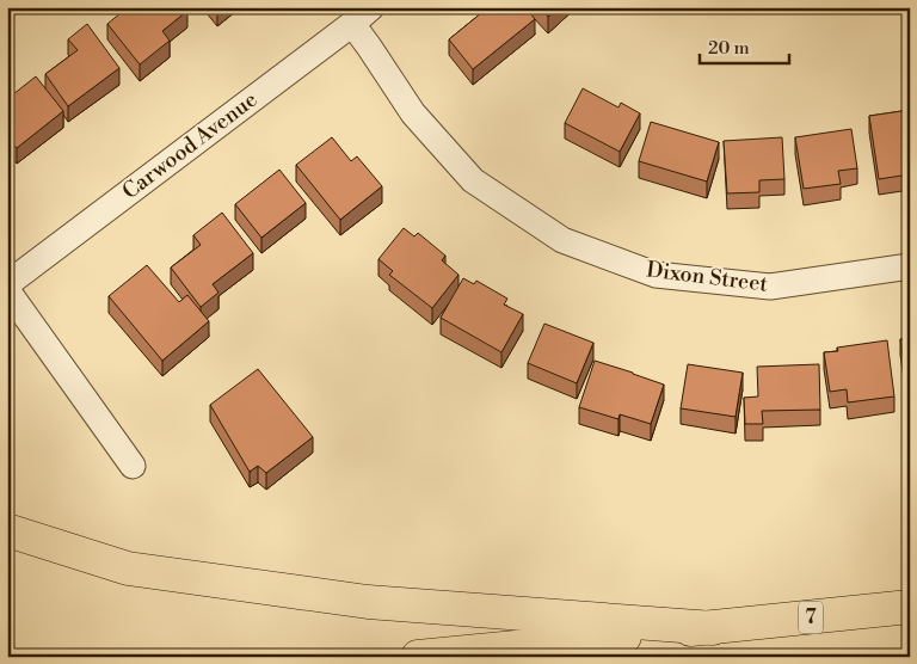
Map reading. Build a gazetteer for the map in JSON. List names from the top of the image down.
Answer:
{
  "streets": {
    "highway": ["7"],
    "street": ["Carwood Avenue", "Dixon Street"]
  },
  "crossings": [
    ["Carwood Avenue", "Dixon Street"]
  ],
  "scale_bar": "20 m"
}
